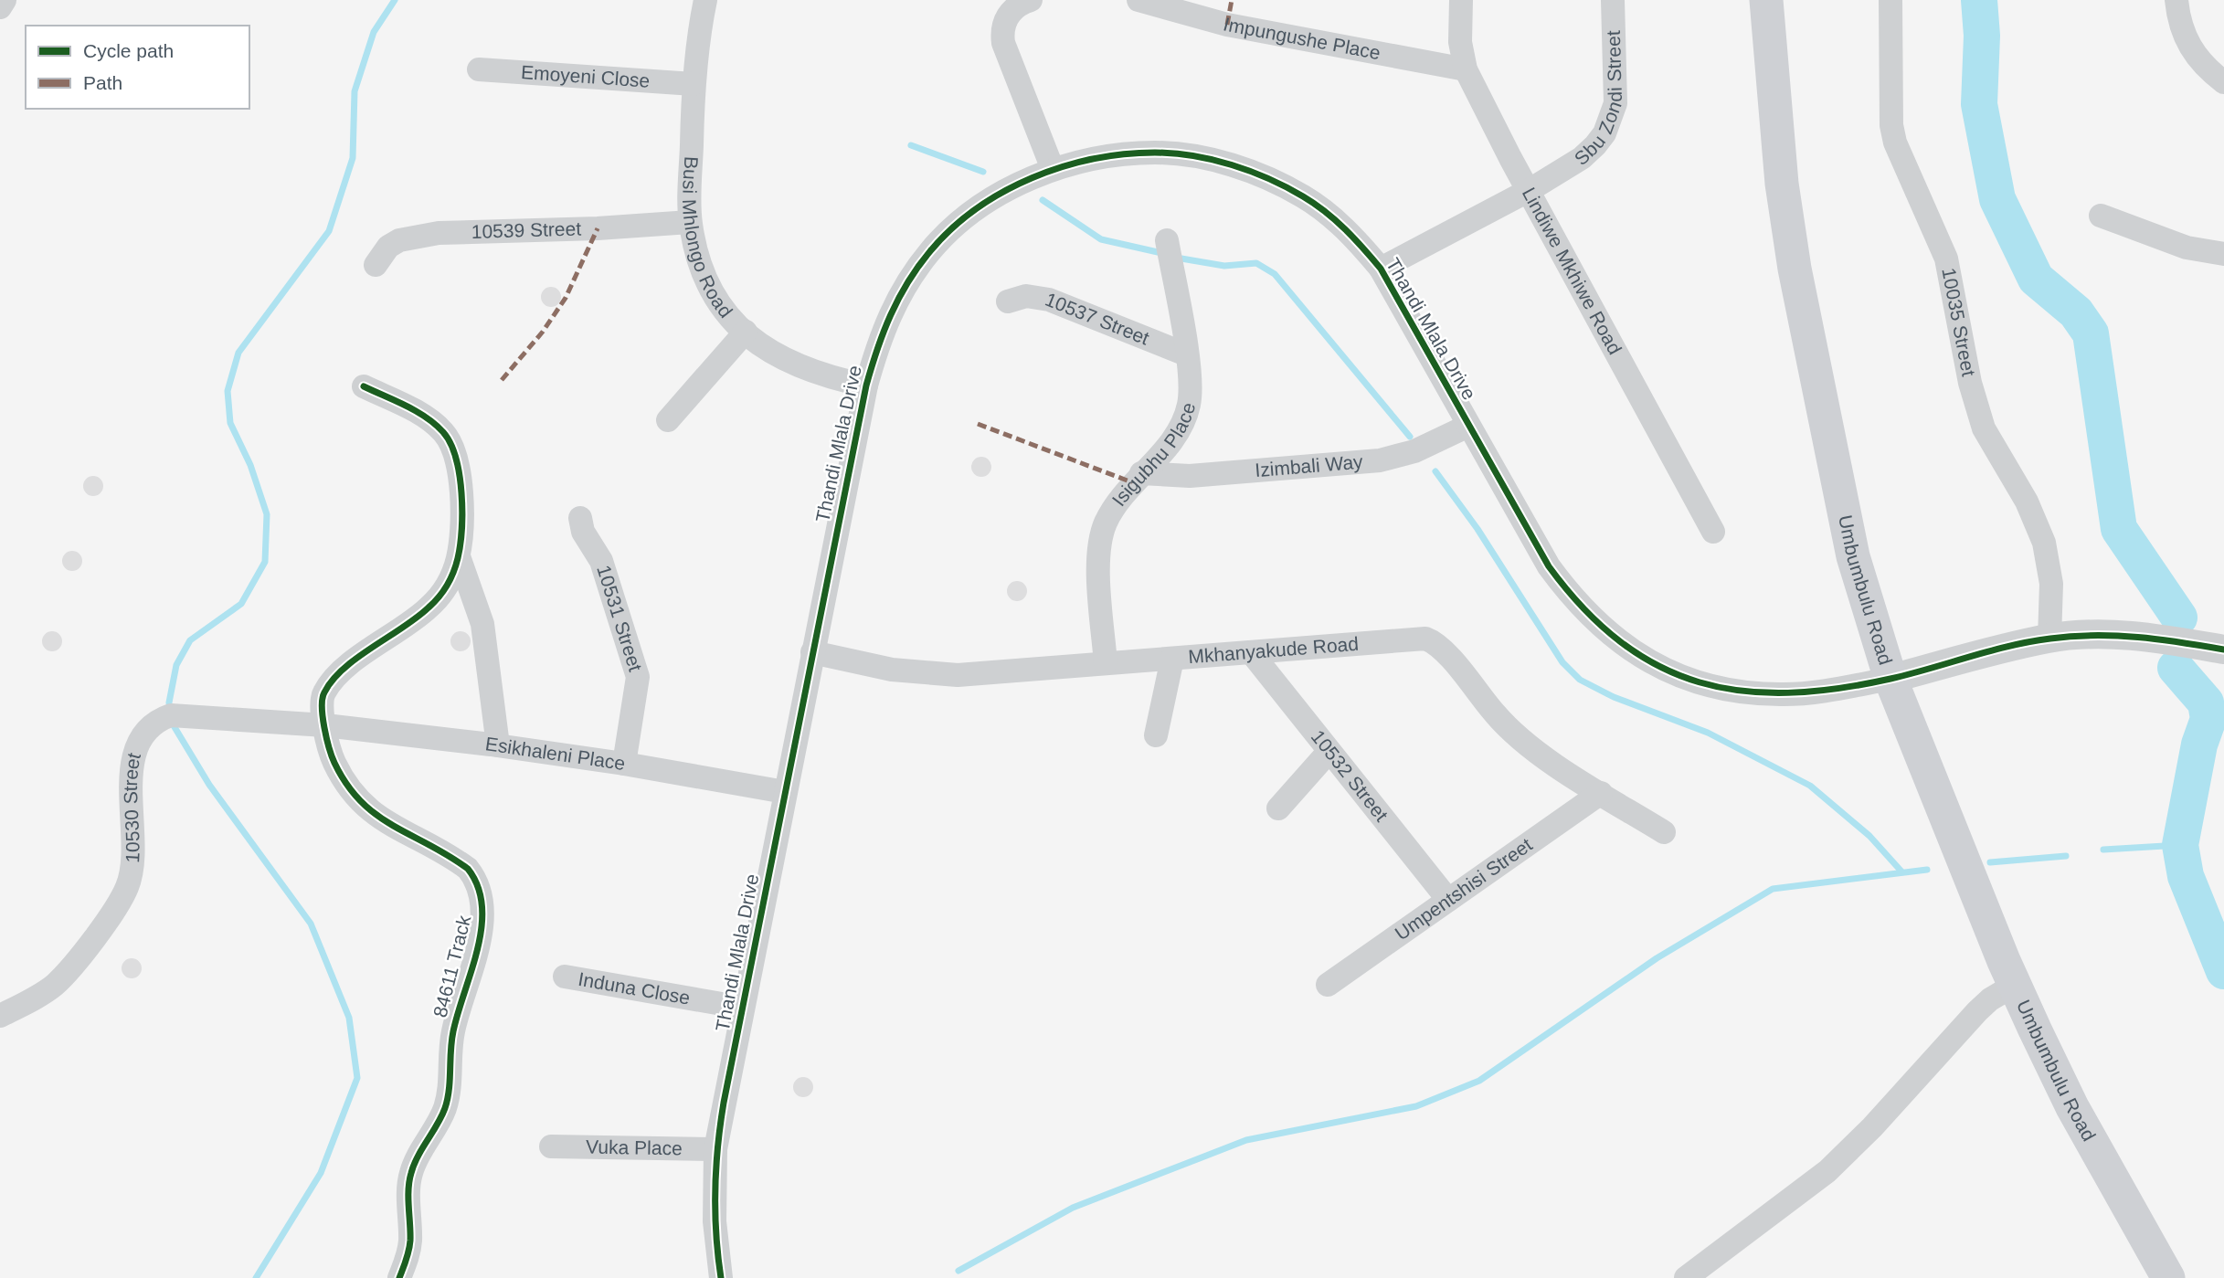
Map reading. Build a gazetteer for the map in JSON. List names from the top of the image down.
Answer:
{
  "streets": {
    "main road": ["Umbumbulu Road"],
    "street": [
      "Impungushe Place",
      "Emoyeni Close",
      "Sbu Zondi Street",
      "10539 Street",
      "Busi Mhlongo Road",
      "Lindiwe Mkhiwe Road",
      "10537 Street",
      "10035 Street",
      "Thandi Mlala Drive",
      "Isigubhu Place",
      "Izimbali Way",
      "10531 Street",
      "Mkhanyakude Road",
      "Esikhaleni Place",
      "10532 Street",
      "10530 Street",
      "Umpentshisi Street",
      "84611 Track",
      "Induna Close",
      "Vuka Place"
    ]
  },
  "crossings": [
    ["Impungushe Place", "Lindiwe Mkhiwe Road"],
    ["Emoyeni Close", "Busi Mhlongo Road"],
    ["Sbu Zondi Street", "Lindiwe Mkhiwe Road"],
    ["Sbu Zondi Street", "Thandi Mlala Drive"],
    ["10539 Street", "Busi Mhlongo Road"],
    ["Busi Mhlongo Road", "Thandi Mlala Drive"],
    ["10537 Street", "Isigubhu Place"],
    ["Thandi Mlala Drive", "Izimbali Way"],
    ["Thandi Mlala Drive", "Umbumbulu Road"],
    ["Thandi Mlala Drive", "Mkhanyakude Road"],
    ["Thandi Mlala Drive", "Esikhaleni Place"],
    ["Thandi Mlala Drive", "Induna Close"],
    ["Thandi Mlala Drive", "Vuka Place"],
    ["Isigubhu Place", "Izimbali Way"],
    ["Isigubhu Place", "Mkhanyakude Road"],
    ["10531 Street", "Esikhaleni Place"],
    ["Mkhanyakude Road", "10532 Street"],
    ["Mkhanyakude Road", "Umpentshisi Street"],
    ["Esikhaleni Place", "10530 Street"],
    ["Esikhaleni Place", "84611 Track"],
    ["10532 Street", "Umpentshisi Street"],
    ["10530 Street", "84611 Track"]
  ],
  "legend": ["Cycle path", "Path"]
}
